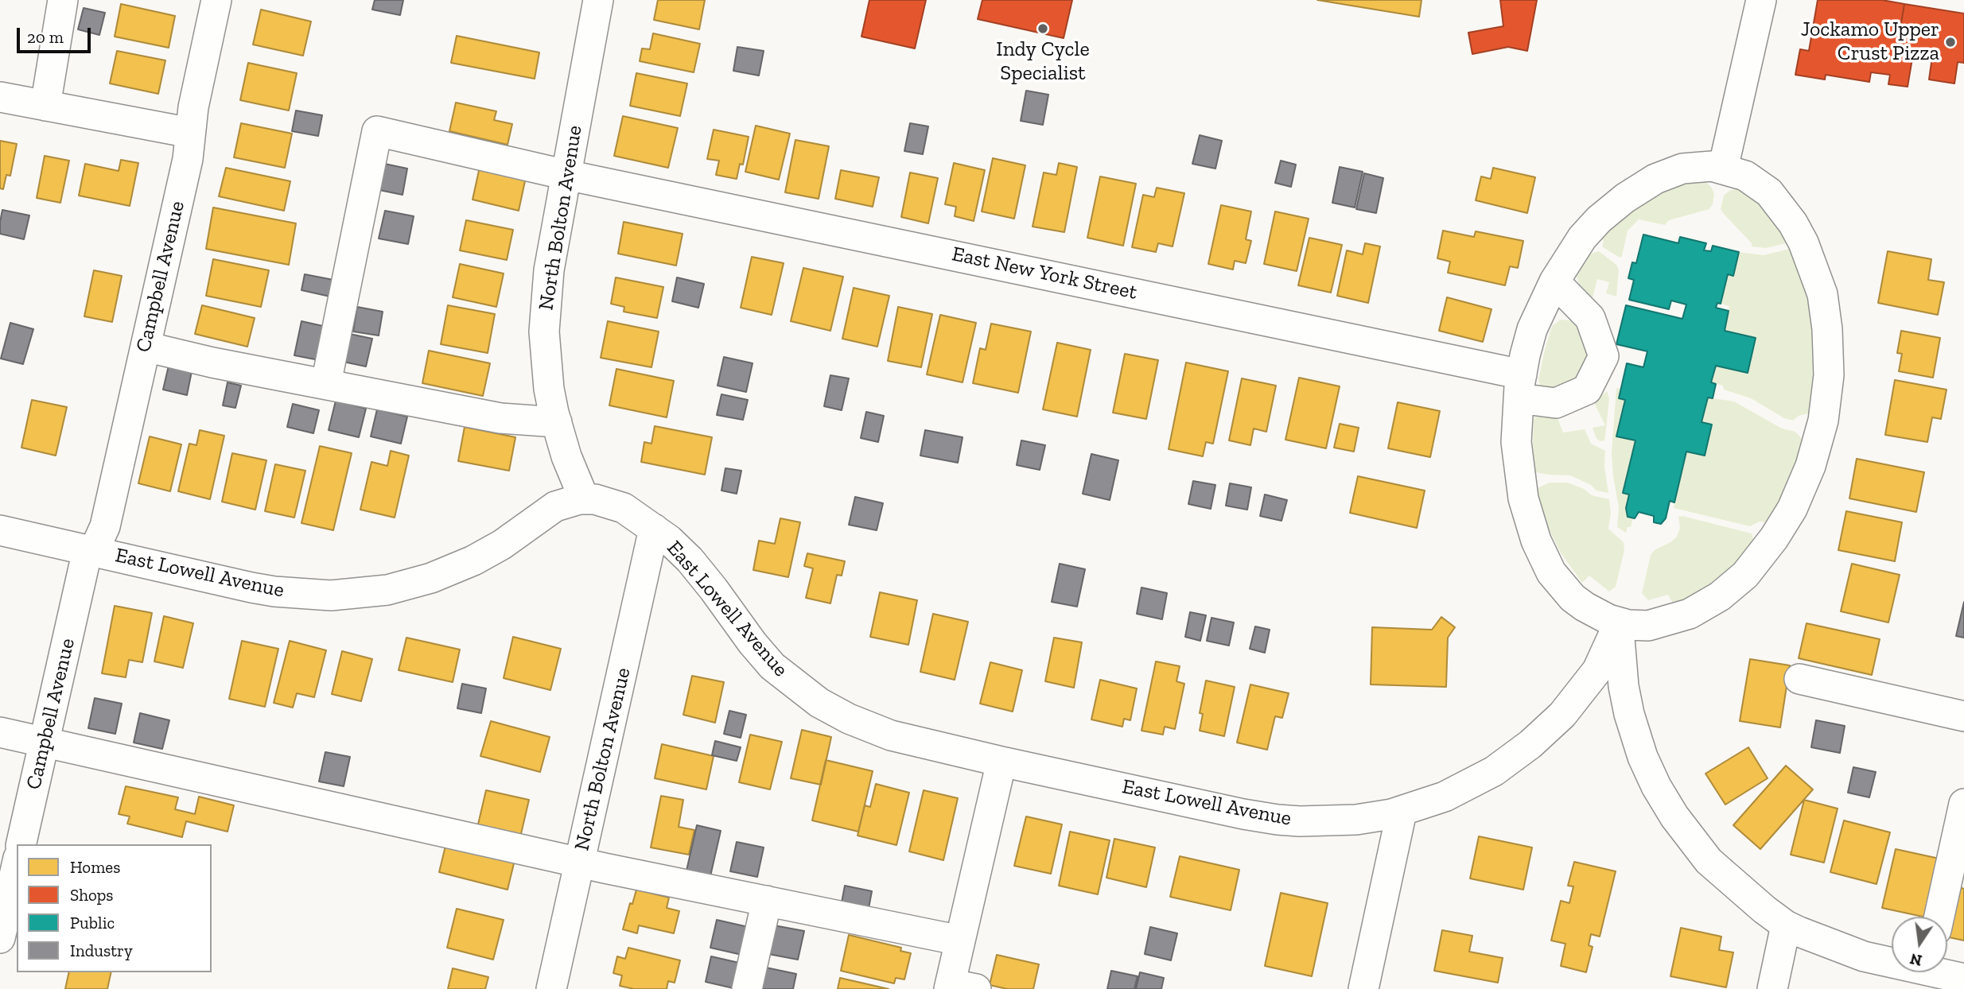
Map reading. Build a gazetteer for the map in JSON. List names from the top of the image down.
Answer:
{
  "streets": {
    "street": [
      "North Bolton Avenue",
      "East New York Street",
      "Campbell Avenue",
      "East Lowell Avenue"
    ]
  },
  "crossings": [
    ["North Bolton Avenue", "East New York Street"],
    ["North Bolton Avenue", "East Lowell Avenue"],
    ["Campbell Avenue", "East Lowell Avenue"]
  ],
  "places": ["Indy Cycle Specialist", "Jockamo Upper Crust Pizza"],
  "legend": [
    "Homes",
    "Shops",
    "Public",
    "Industry"
  ],
  "scale_bar": "20 m",
  "north": "bottom"
}
